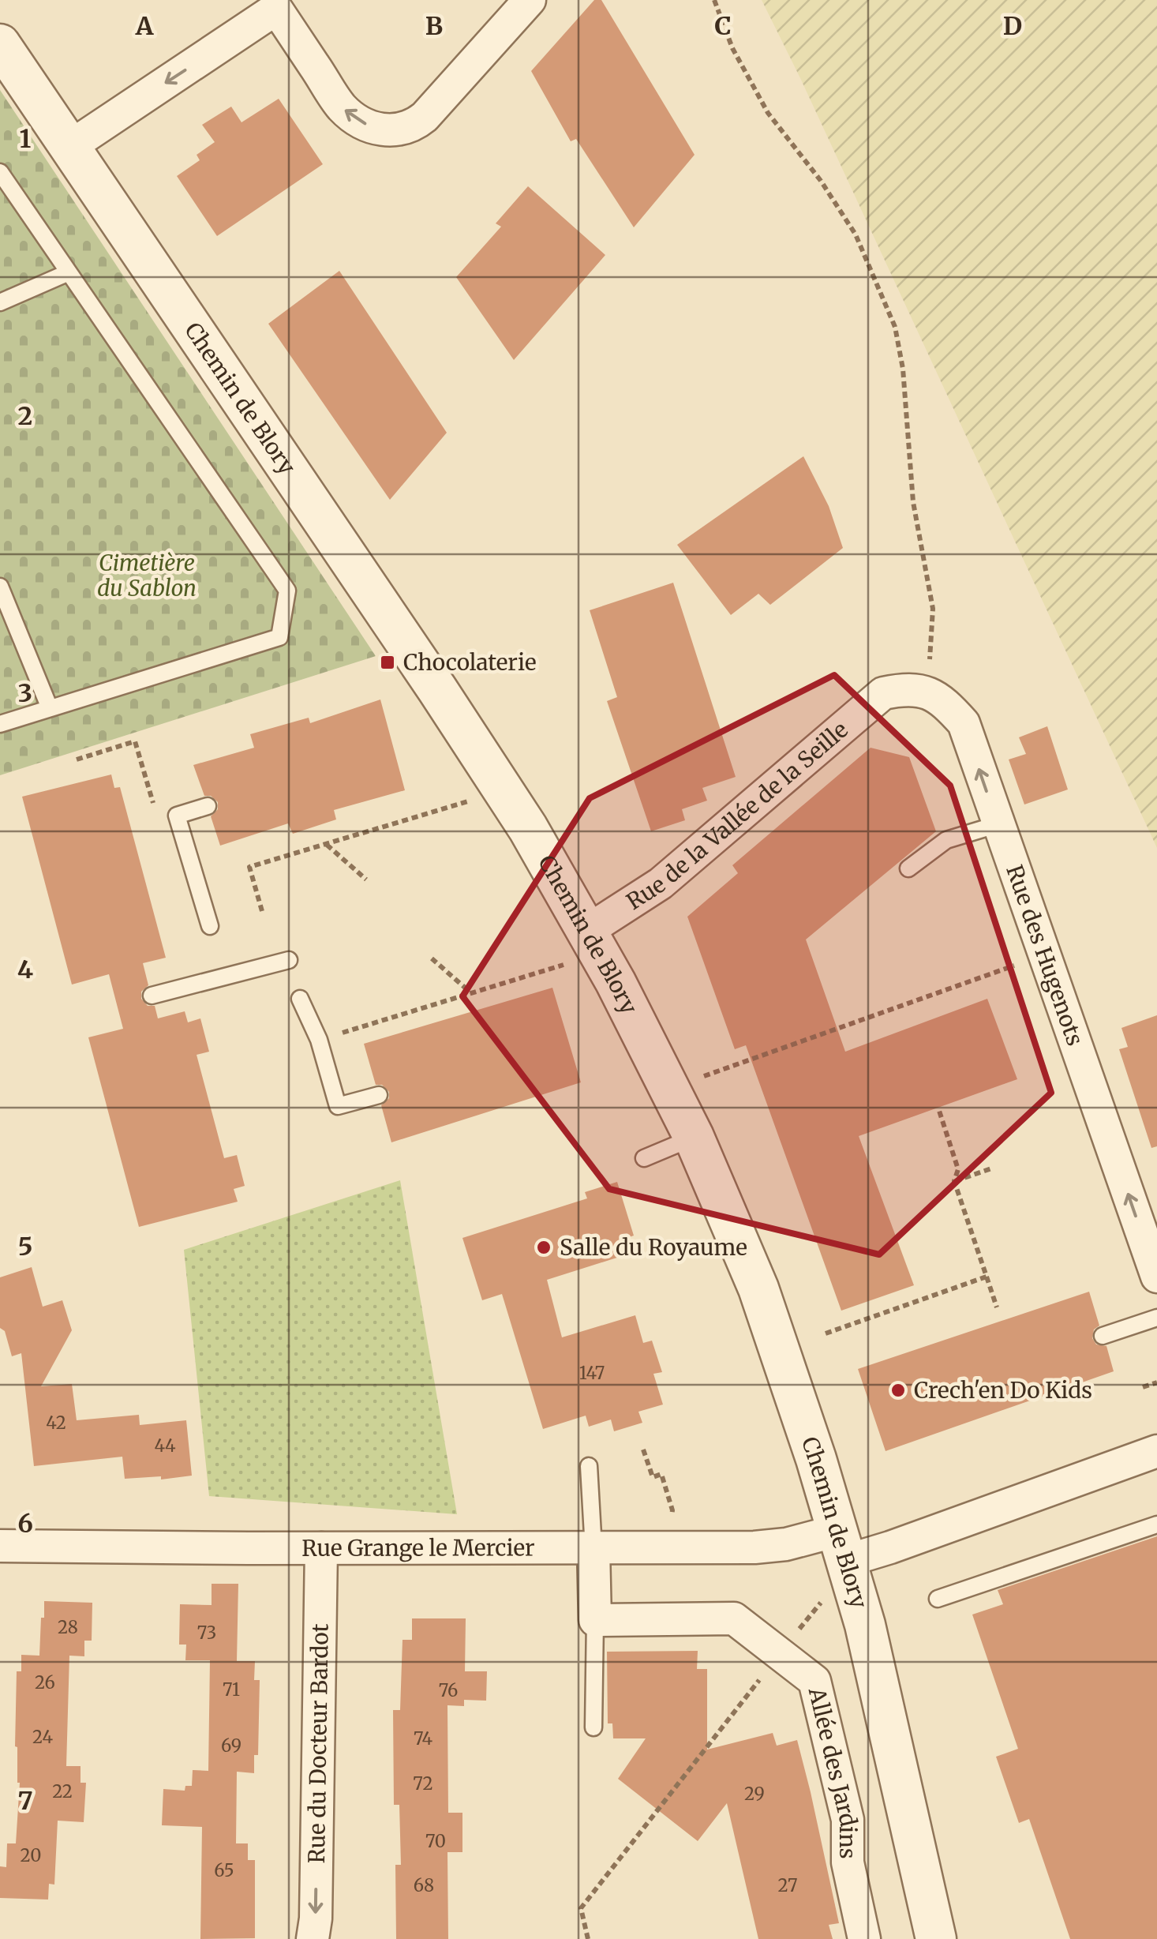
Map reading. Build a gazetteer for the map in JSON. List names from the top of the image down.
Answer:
{
  "streets": {
    "street": [
      "Chemin de Blory",
      "Rue de la Vallée de la Seille",
      "Rue des Hugenots",
      "Rue Grange le Mercier",
      "Rue du Docteur Bardot",
      "Allée des Jardins"
    ]
  },
  "crossings": [
    ["Chemin de Blory", "Rue de la Vallée de la Seille"],
    ["Chemin de Blory", "Rue Grange le Mercier"],
    ["Rue de la Vallée de la Seille", "Rue des Hugenots"],
    ["Rue Grange le Mercier", "Rue du Docteur Bardot"]
  ],
  "one_way": ["Rue des Hugenots", "Rue du Docteur Bardot"],
  "parks": ["Cimetière du Sablon"],
  "places": {
    "transit": ["Chocolaterie"],
    "other": ["Salle du Royaume", "Crech'en Do Kids"]
  },
  "house_numbers": [
    "147",
    "42",
    "44",
    "28",
    "73",
    "26",
    "71",
    "76",
    "24",
    "74",
    "69",
    "72",
    "22",
    "29",
    "70",
    "20",
    "65",
    "68",
    "27"
  ],
  "grid": {
    "columns": [
      "A",
      "B",
      "C",
      "D"
    ],
    "rows": [
      "1",
      "2",
      "3",
      "4",
      "5",
      "6",
      "7"
    ]
  }
}
